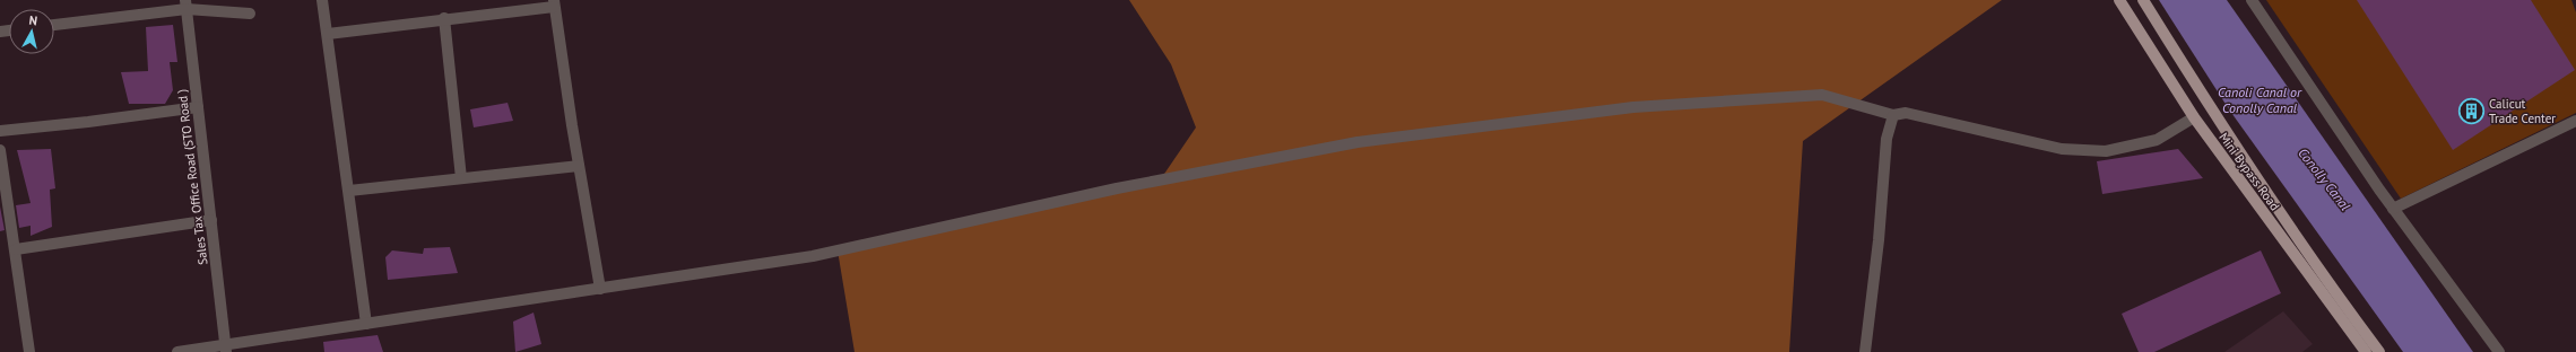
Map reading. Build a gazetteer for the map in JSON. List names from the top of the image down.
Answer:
{
  "streets": {
    "main road": ["Mini Bypass Road"],
    "street": ["Sales Tax Office Road (STO Road )"]
  },
  "water": ["Canoli Canal or Conolly Canal", "Conolly Canal"],
  "places": {
    "building": ["Calicut Trade Center"]
  },
  "north": "top"
}
